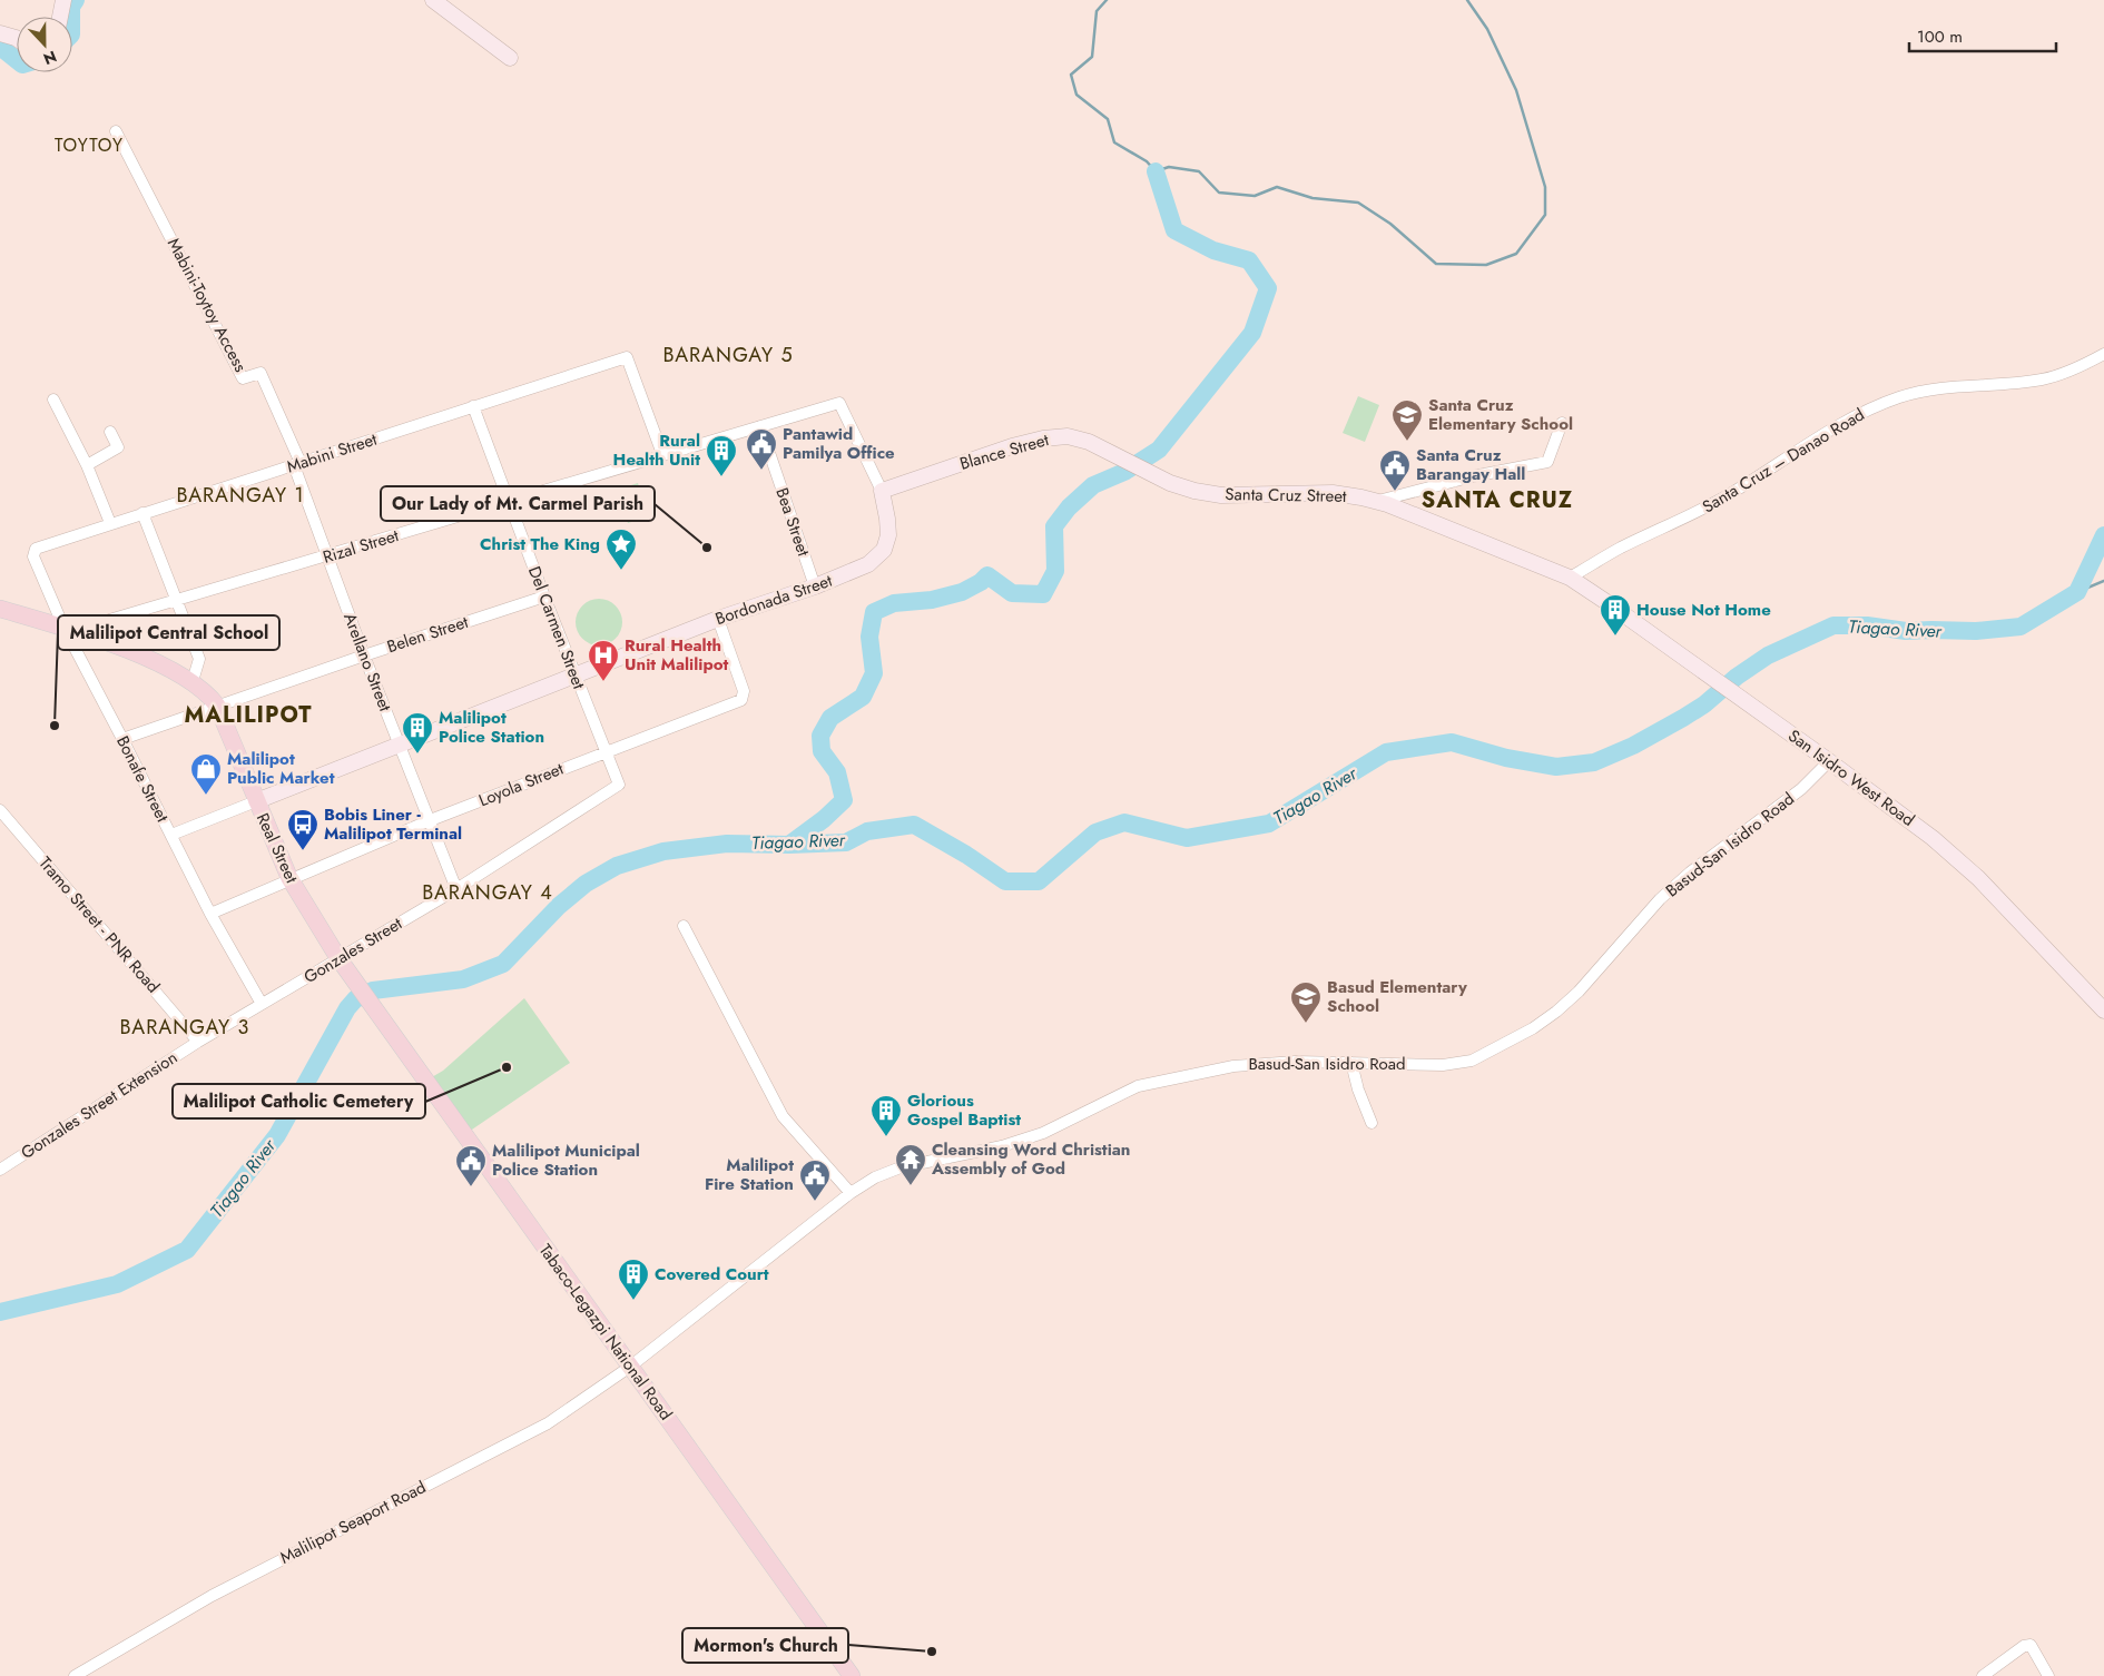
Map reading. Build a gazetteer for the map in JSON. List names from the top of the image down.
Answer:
{
  "streets": {
    "main road": ["Real Street", "Tabaco-Legazpi National Road"],
    "street": [
      "Mabini-Toytoy Access",
      "Blance Street",
      "Mabini Street",
      "Santa Cruz – Danao Road",
      "Santa Cruz Street",
      "Bea Street",
      "Rizal Street",
      "Bordonada Street",
      "Del Carmen Street",
      "Belen Street",
      "Arellano Street",
      "San Isidro West Road",
      "Bonafe Street",
      "Loyola Street",
      "Basud-San Isidro Road",
      "Tramo Street - PNR Road",
      "Gonzales Street",
      "Gonzales Street Extension",
      "Malilipot Seaport Road"
    ]
  },
  "crossings": [
    ["Mabini-Toytoy Access", "Mabini Street"],
    ["Mabini-Toytoy Access", "Arellano Street"],
    ["Blance Street", "Santa Cruz Street"],
    ["Blance Street", "Rizal Street"],
    ["Blance Street", "Bordonada Street"],
    ["Mabini Street", "Rizal Street"],
    ["Mabini Street", "Del Carmen Street"],
    ["Mabini Street", "Arellano Street"],
    ["Mabini Street", "Bonafe Street"],
    ["Santa Cruz – Danao Road", "Santa Cruz Street"],
    ["Santa Cruz – Danao Road", "San Isidro West Road"],
    ["Santa Cruz Street", "San Isidro West Road"],
    ["Bea Street", "Rizal Street"],
    ["Bea Street", "Bordonada Street"],
    ["Rizal Street", "Bordonada Street"],
    ["Rizal Street", "Del Carmen Street"],
    ["Rizal Street", "Arellano Street"],
    ["Rizal Street", "Bonafe Street"],
    ["Rizal Street", "Real Street"],
    ["Bordonada Street", "Del Carmen Street"],
    ["Bordonada Street", "Arellano Street"],
    ["Bordonada Street", "Loyola Street"],
    ["Bordonada Street", "Real Street"],
    ["Del Carmen Street", "Belen Street"],
    ["Del Carmen Street", "Loyola Street"],
    ["Del Carmen Street", "Gonzales Street"],
    ["Belen Street", "Arellano Street"],
    ["Belen Street", "Bonafe Street"],
    ["Belen Street", "Real Street"],
    ["Arellano Street", "Loyola Street"],
    ["Arellano Street", "Gonzales Street"],
    ["San Isidro West Road", "Basud-San Isidro Road"],
    ["Bonafe Street", "Loyola Street"],
    ["Bonafe Street", "Real Street"],
    ["Bonafe Street", "Gonzales Street"],
    ["Loyola Street", "Real Street"],
    ["Basud-San Isidro Road", "Tabaco-Legazpi National Road"],
    ["Basud-San Isidro Road", "Malilipot Seaport Road"],
    ["Real Street", "Gonzales Street"],
    ["Real Street", "Tabaco-Legazpi National Road"],
    ["Tramo Street - PNR Road", "Gonzales Street"],
    ["Tramo Street - PNR Road", "Gonzales Street Extension"],
    ["Gonzales Street", "Gonzales Street Extension"],
    ["Tabaco-Legazpi National Road", "Malilipot Seaport Road"]
  ],
  "districts": [
    "TOYTOY",
    "BARANGAY 5",
    "BARANGAY 1",
    "SANTA CRUZ",
    "MALILIPOT",
    "BARANGAY 4",
    "BARANGAY 3"
  ],
  "water": ["Tiagao River"],
  "places": {
    "school or university": ["Santa Cruz Elementary School", "Basud Elementary School"],
    "public building": [
      "Pantawid Pamilya Office",
      "Santa Cruz Barangay Hall",
      "Malilipot Municipal Police Station",
      "Malilipot Fire Station"
    ],
    "building": [
      "Rural Health Unit",
      "House Not Home",
      "Malilipot Police Station",
      "Glorious Gospel Baptist",
      "Covered Court"
    ],
    "other": [
      "Our Lady of Mt. Carmel Parish",
      "Malilipot Central School",
      "Malilipot Catholic Cemetery",
      "Mormon's Church"
    ],
    "place": ["Christ The King"],
    "hospital": ["Rural Health Unit Malilipot"],
    "shop": ["Malilipot Public Market"],
    "bus stop": ["Bobis Liner - Malilipot Terminal"],
    "temple": ["Cleansing Word Christian Assembly of God"]
  },
  "scale_bar": "100 m",
  "north": "bottom"
}
